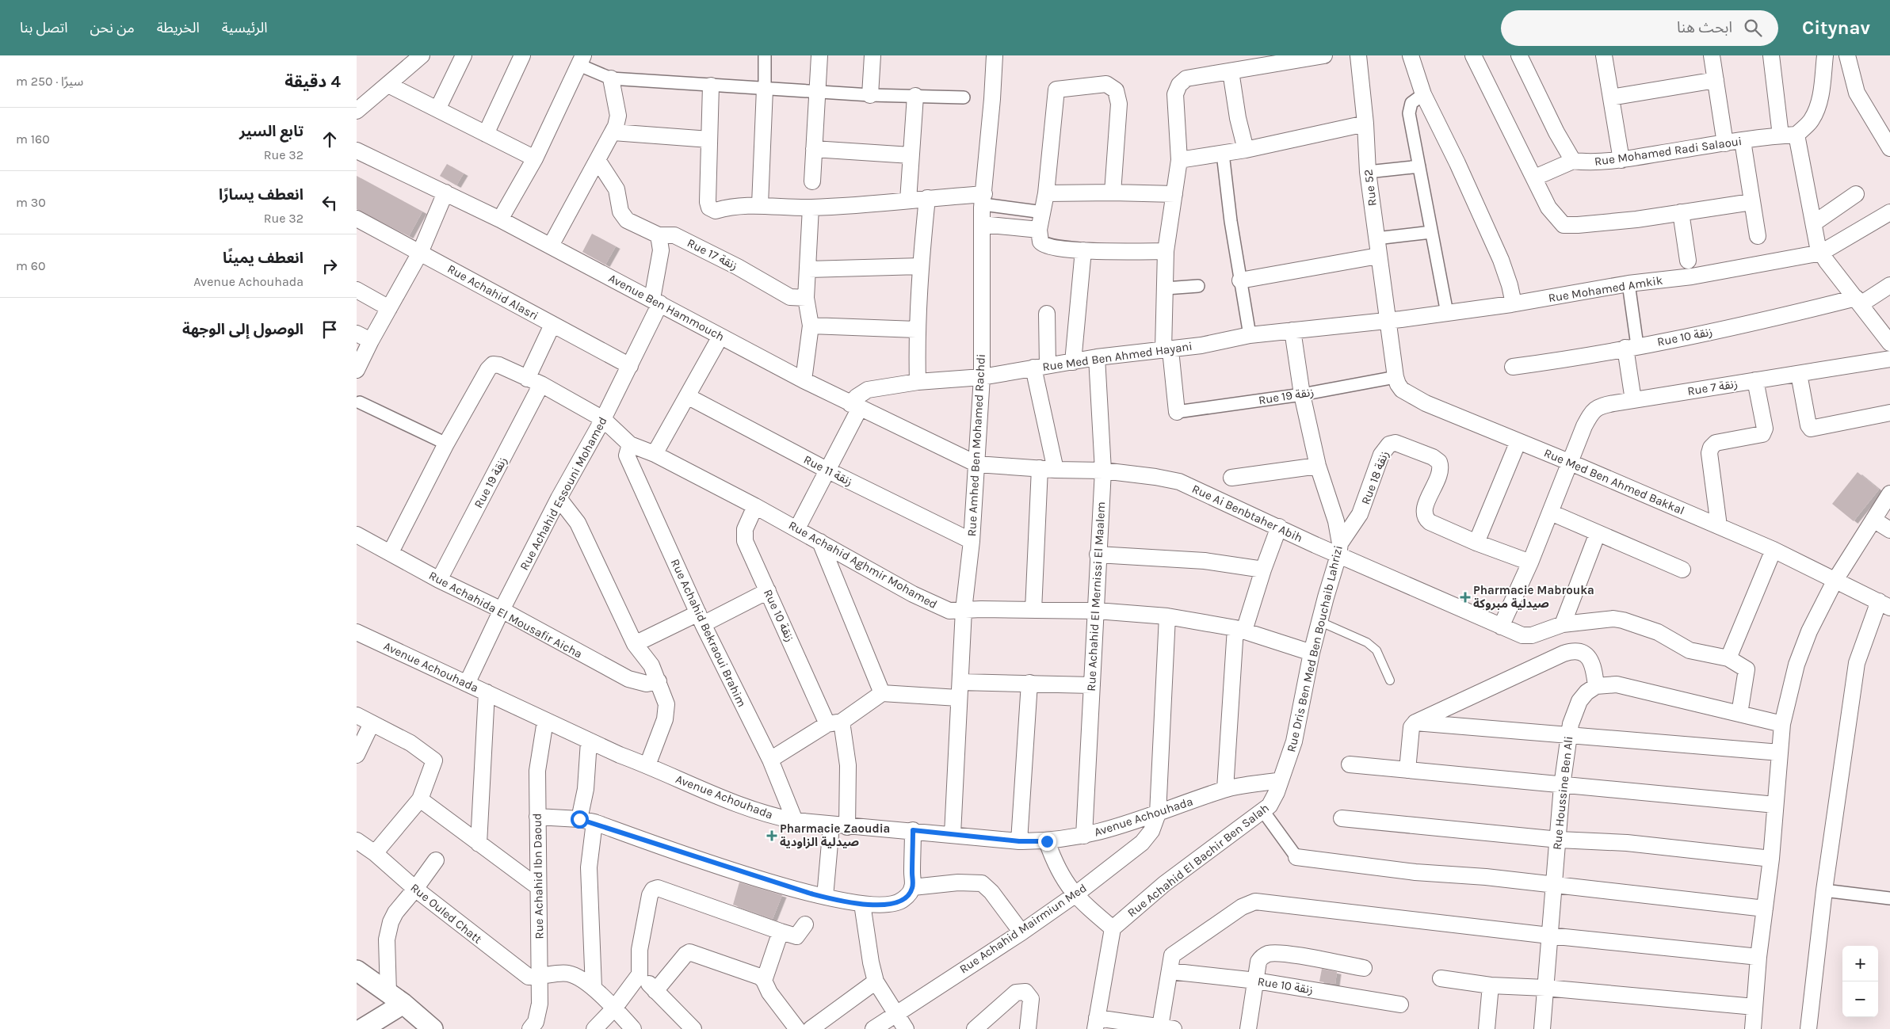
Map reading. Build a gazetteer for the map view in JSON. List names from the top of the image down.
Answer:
{
  "streets": {
    "street": [
      "Rue Mohamed Radi Salaoui",
      "Rue 52",
      "Rue 17 زنقة",
      "Rue Mohamed Amkik",
      "Rue Achahid Alasri",
      "Avenue Ben Hammouch",
      "Rue 10 زنقة",
      "Rue Med Ben Ahmed Hayani",
      "Rue 7 زنقة",
      "Rue 19 زنقة",
      "Rue Amhed Ben Mohamed Rachdi",
      "Rue 11 زنقة",
      "Rue 18 زنقة",
      "Rue Med Ben Ahmed Bakkal",
      "Rue Achahid Essouni Mohamed",
      "Rue Ai Benbtaher Abih",
      "Rue Achahid Aghmir Mohamed",
      "Rue Achahid El Mernissi El Maalem",
      "Rue Achahida El Mousafir Aicha",
      "Rue Achahid Bekraoui Brahim",
      "Rue Dris Ben Med Ben Bouchaib Lahrizi",
      "Avenue Achouhada",
      "Rue Houssine Ben Ali",
      "Rue Achahid El Bachir Ben Salah",
      "Rue Achahid Ibn Daoud",
      "Rue Ouled Chatt",
      "Rue Achahid Mairmiun Med"
    ]
  },
  "crossings": [
    ["Rue 52", "Rue Mohamed Amkik"],
    ["Rue 52", "Rue Med Ben Ahmed Hayani"],
    ["Rue 52", "Rue Med Ben Ahmed Bakkal"],
    ["Rue 17 زنقة", "Rue Achahid Essouni Mohamed"],
    ["Rue Mohamed Amkik", "Rue Med Ben Ahmed Hayani"],
    ["Rue Mohamed Amkik", "Rue Med Ben Ahmed Bakkal"],
    ["Rue Achahid Alasri", "Rue 19 زنقة"],
    ["Rue Achahid Alasri", "Rue Achahid Essouni Mohamed"],
    ["Avenue Ben Hammouch", "Rue Med Ben Ahmed Hayani"],
    ["Avenue Ben Hammouch", "Rue Amhed Ben Mohamed Rachdi"],
    ["Avenue Ben Hammouch", "Rue Achahid Essouni Mohamed"],
    ["Avenue Ben Hammouch", "Rue Ai Benbtaher Abih"],
    ["Rue 10 زنقة", "Rue Achahid Aghmir Mohamed"],
    ["Rue 10 زنقة", "Avenue Achouhada"],
    ["Rue Med Ben Ahmed Hayani", "Rue Amhed Ben Mohamed Rachdi"],
    ["Rue Med Ben Ahmed Hayani", "Rue Med Ben Ahmed Bakkal"],
    ["Rue Med Ben Ahmed Hayani", "Rue Achahid El Mernissi El Maalem"],
    ["Rue Med Ben Ahmed Hayani", "Rue Dris Ben Med Ben Bouchaib Lahrizi"],
    ["Rue 7 زنقة", "Rue 18 زنقة"],
    ["Rue 7 زنقة", "Rue Med Ben Ahmed Bakkal"],
    ["Rue 7 زنقة", "Rue Ai Benbtaher Abih"],
    ["Rue 19 زنقة", "Rue Med Ben Ahmed Bakkal"],
    ["Rue 19 زنقة", "Rue Achahid Aghmir Mohamed"],
    ["Rue 19 زنقة", "Rue Achahida El Mousafir Aicha"],
    ["Rue 19 زنقة", "Rue Dris Ben Med Ben Bouchaib Lahrizi"],
    ["Rue Amhed Ben Mohamed Rachdi", "Rue 11 زنقة"],
    ["Rue Amhed Ben Mohamed Rachdi", "Rue Ai Benbtaher Abih"],
    ["Rue Amhed Ben Mohamed Rachdi", "Rue Achahid Aghmir Mohamed"],
    ["Rue Amhed Ben Mohamed Rachdi", "Avenue Achouhada"],
    ["Rue 18 زنقة", "Rue Ai Benbtaher Abih"],
    ["Rue 18 زنقة", "Rue Dris Ben Med Ben Bouchaib Lahrizi"],
    ["Rue Achahid Essouni Mohamed", "Rue Achahid Aghmir Mohamed"],
    ["Rue Achahid Essouni Mohamed", "Rue Achahida El Mousafir Aicha"],
    ["Rue Achahid Essouni Mohamed", "Avenue Achouhada"],
    ["Rue Ai Benbtaher Abih", "Rue Achahid El Mernissi El Maalem"],
    ["Rue Ai Benbtaher Abih", "Rue Dris Ben Med Ben Bouchaib Lahrizi"],
    ["Rue Achahid Aghmir Mohamed", "Rue Achahid El Mernissi El Maalem"],
    ["Rue Achahid Aghmir Mohamed", "Rue Achahid Bekraoui Brahim"],
    ["Rue Achahid Aghmir Mohamed", "Rue Dris Ben Med Ben Bouchaib Lahrizi"],
    ["Rue Achahid Aghmir Mohamed", "Rue Achahid Mairmiun Med"],
    ["Rue Achahid El Mernissi El Maalem", "Avenue Achouhada"],
    ["Rue Achahid Bekraoui Brahim", "Avenue Achouhada"],
    ["Rue Dris Ben Med Ben Bouchaib Lahrizi", "Avenue Achouhada"],
    ["Rue Dris Ben Med Ben Bouchaib Lahrizi", "Rue Achahid El Bachir Ben Salah"],
    ["Avenue Achouhada", "Rue Achahid El Bachir Ben Salah"],
    ["Avenue Achouhada", "Rue Achahid Ibn Daoud"],
    ["Avenue Achouhada", "Rue Achahid Mairmiun Med"],
    ["Rue Achahid Ibn Daoud", "Rue Ouled Chatt"]
  ],
  "places": {
    "health": ["Pharmacie Mabrouka صيدلية مبروكة", "Pharmacie Zaoudia صيدلية الزاودية"]
  },
  "page": {
    "header": "Citynav",
    "search": "ابحث هنا",
    "nav": [
      "الرئيسية",
      "الخريطة",
      "من نحن",
      "اتصل بنا"
    ],
    "heading": ["4 دقيقة", "سيرًا · 250 m"],
    "list": [
      ["تابع السير", "Rue 32", "160 m"],
      ["انعطف يسارًا", "Rue 32", "30 m"],
      ["انعطف يمينًا", "Avenue Achouhada", "60 m"],
      "الوصول إلى الوجهة"
    ],
    "map_buttons": ["+", "−"]
  }
}
